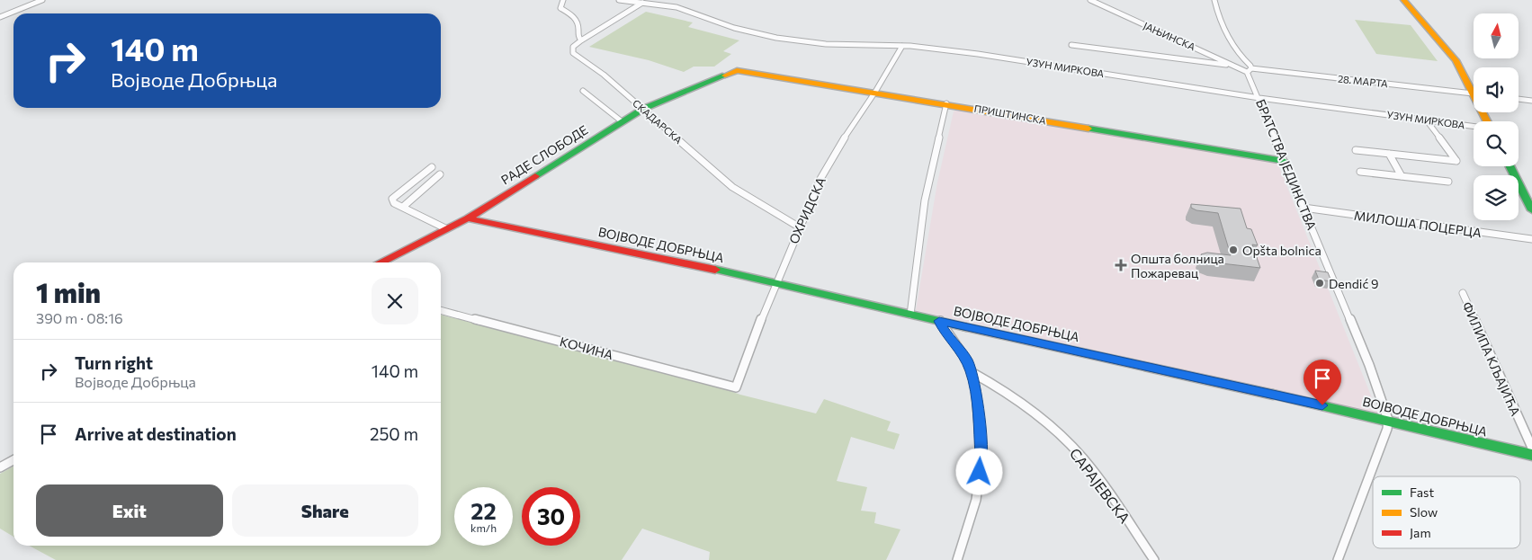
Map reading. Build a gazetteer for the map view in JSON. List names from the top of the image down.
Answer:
{
  "streets": {
    "street": [
      "ЈАЊИНСКА",
      "УЗУН МИРКОВА",
      "28. МАРТА",
      "ПРИШТИНСКА",
      "СКАДАРСКА",
      "РАДЕ СЛОБОДЕ",
      "БРАТСТВА ЈЕДИНСТВА",
      "ОХРИДСКА",
      "МИЛОША ПОЦЕРЦА",
      "ВОЈВОДЕ ДОБРЊЦА",
      "КОЧИНА",
      "ФИЛИПА КЉАЈИЋА",
      "САРАЈЕВСКА"
    ]
  },
  "crossings": [
    ["ЈАЊИНСКА", "28. МАРТА"],
    ["ЈАЊИНСКА", "БРАТСТВА ЈЕДИНСТВА"],
    ["УЗУН МИРКОВА", "БРАТСТВА ЈЕДИНСТВА"],
    ["УЗУН МИРКОВА", "ОХРИДСКА"],
    ["28. МАРТА", "БРАТСТВА ЈЕДИНСТВА"],
    ["ПРИШТИНСКА", "РАДЕ СЛОБОДЕ"],
    ["ПРИШТИНСКА", "БРАТСТВА ЈЕДИНСТВА"],
    ["ПРИШТИНСКА", "ОХРИДСКА"],
    ["СКАДАРСКА", "РАДЕ СЛОБОДЕ"],
    ["СКАДАРСКА", "ОХРИДСКА"],
    ["РАДЕ СЛОБОДЕ", "ВОЈВОДЕ ДОБРЊЦА"],
    ["БРАТСТВА ЈЕДИНСТВА", "МИЛОША ПОЦЕРЦА"],
    ["БРАТСТВА ЈЕДИНСТВА", "ВОЈВОДЕ ДОБРЊЦА"],
    ["ОХРИДСКА", "ВОЈВОДЕ ДОБРЊЦА"],
    ["ОХРИДСКА", "КОЧИНА"]
  ],
  "places": {
    "other": ["Opšta bolnica", "Dendić 9"],
    "health": ["Општа болница Пожаревац"]
  },
  "legend": ["Fast", "Slow", "Jam"],
  "north": "top",
  "page": {
    "turn": ["140 m", "Војводе Добрњца"],
    "heading": ["1 min", "390 m · 08:16"],
    "list": [
      {
        "name": "Turn right",
        "note": "Војводе Добрњца",
        "value": "140 m"
      },
      {
        "name": "Arrive at destination",
        "value": "250 m"
      }
    ],
    "buttons": ["Exit", "Share"],
    "speed": "22 km/h",
    "limit": "30"
  }
}
